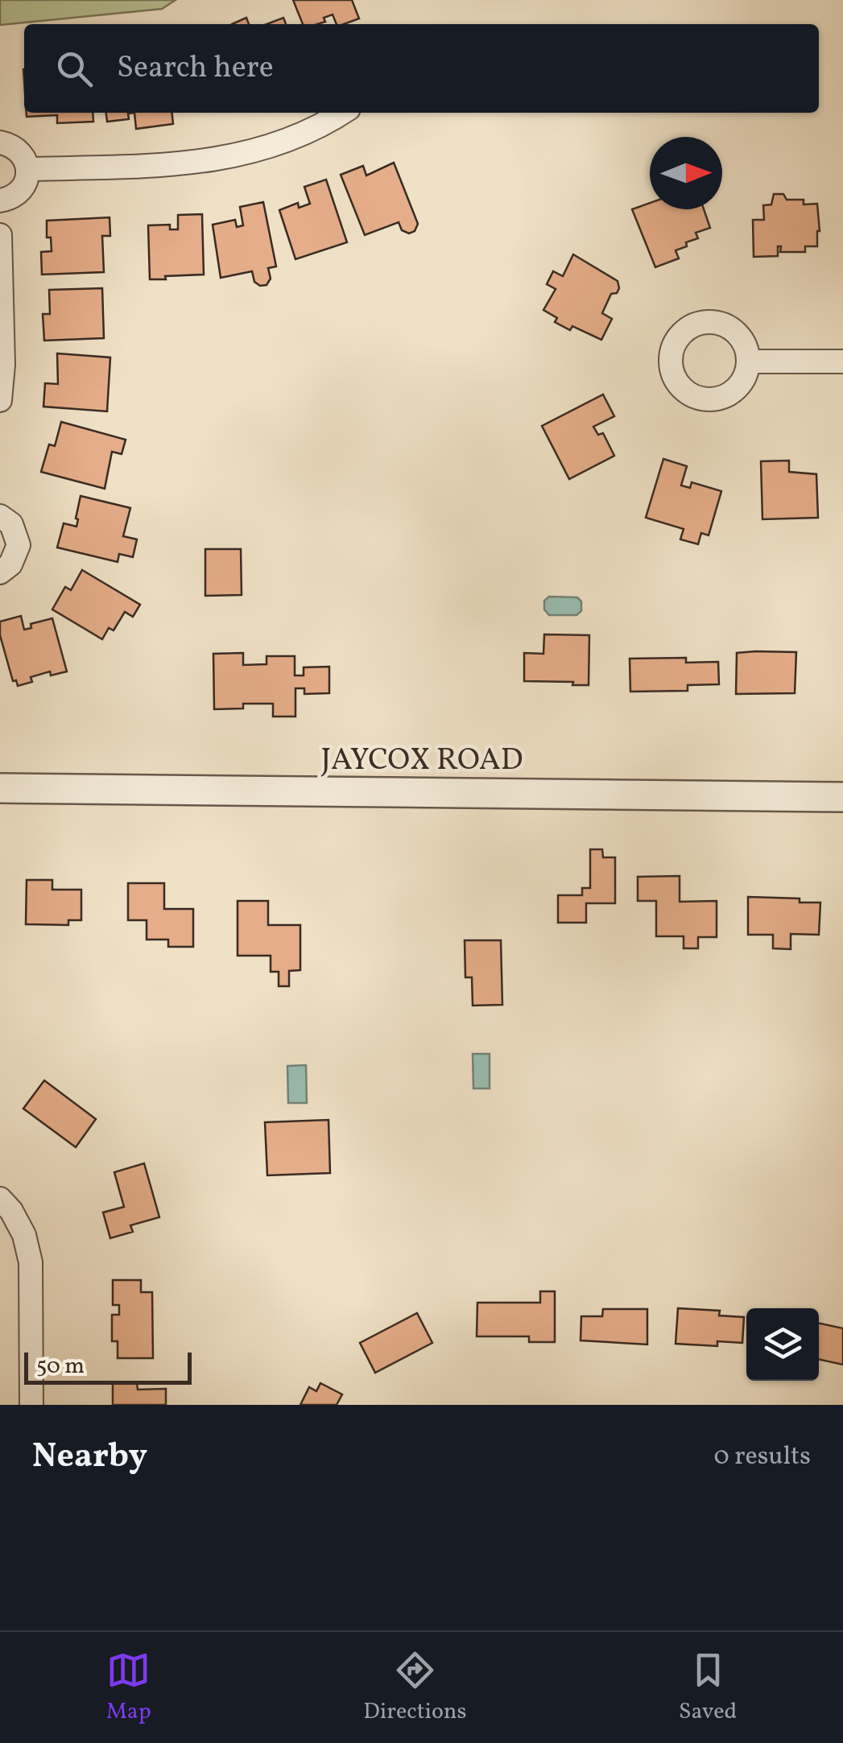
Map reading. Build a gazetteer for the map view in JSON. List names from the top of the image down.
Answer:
{
  "streets": {
    "street": ["JAYCOX ROAD"]
  },
  "scale_bar": "50 m",
  "north": "right",
  "page": {
    "search": "Search here",
    "scale": "50 m",
    "heading": ["Nearby", "0 results"],
    "nav": ["Map", "Directions", "Saved"]
  }
}
